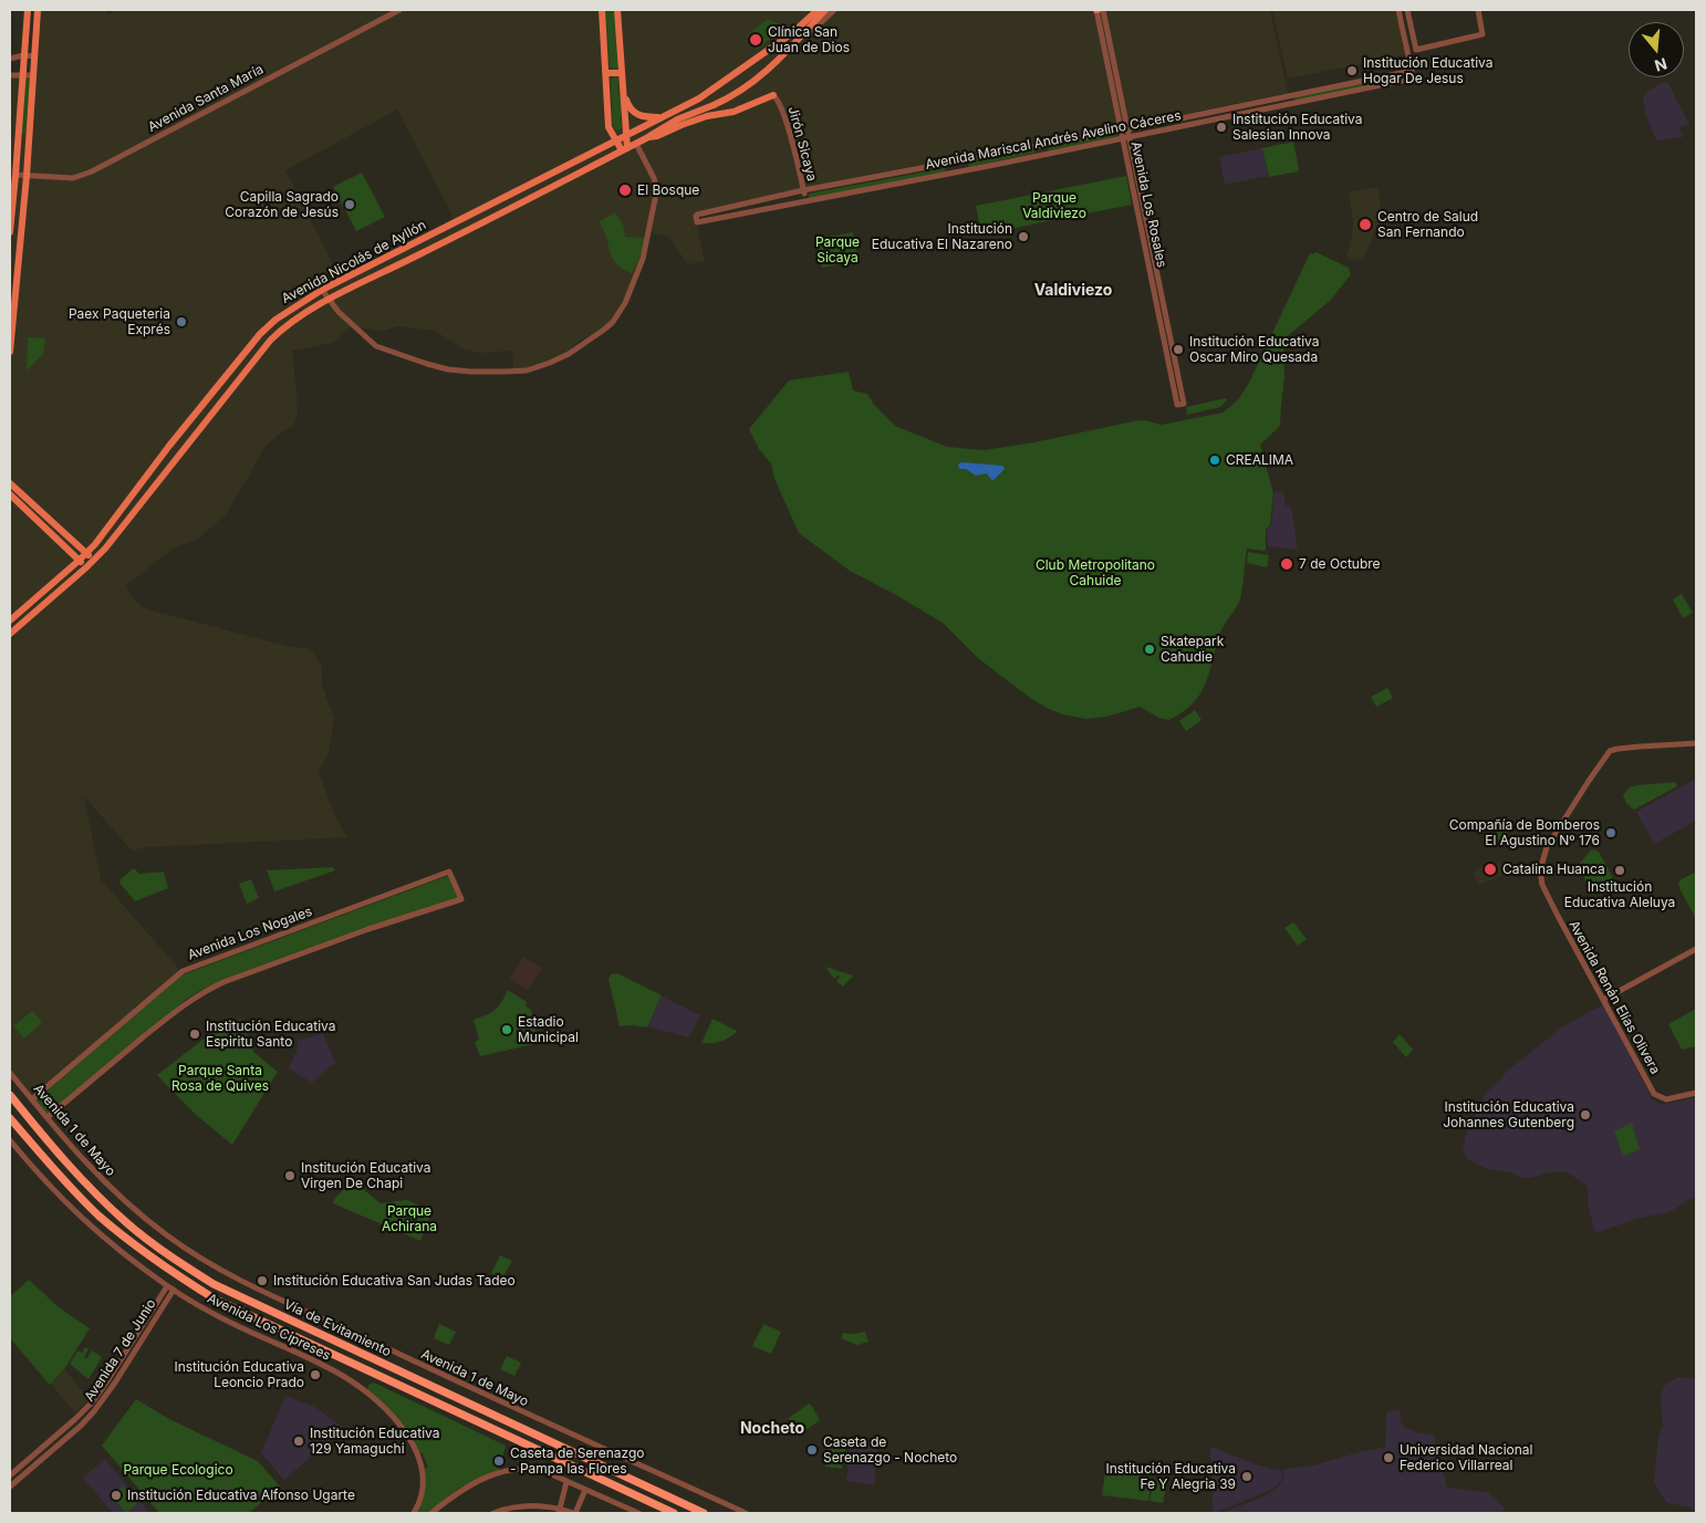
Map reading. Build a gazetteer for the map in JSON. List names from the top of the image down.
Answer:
{
  "streets": {
    "highway": ["Vía de Evitamiento"],
    "main road": ["Avenida Nicolás de Ayllón"],
    "street": [
      "Avenida Santa María",
      "Avenida Mariscal Andrés Avelino Cáceres",
      "Jirón Sicaya",
      "Avenida Los Rosales",
      "Avenida Los Nogales",
      "Avenida Renán Elías Olivera",
      "Avenida 1 de Mayo",
      "Avenida Los Cipreses",
      "Avenida 7 de Junio"
    ]
  },
  "crossings": [
    ["Avenida Mariscal Andrés Avelino Cáceres", "Jirón Sicaya"],
    ["Avenida Mariscal Andrés Avelino Cáceres", "Avenida Los Rosales"],
    ["Jirón Sicaya", "Avenida Nicolás de Ayllón"],
    ["Avenida Los Nogales", "Avenida 1 de Mayo"],
    ["Avenida Los Cipreses", "Avenida 7 de Junio"]
  ],
  "districts": ["Valdiviezo", "Nocheto"],
  "parks": [
    "Parque Valdiviezo",
    "Parque Sicaya",
    "Club Metropolitano Cahuide",
    "Parque Santa Rosa de Quives",
    "Parque Achirana",
    "Parque Ecologico"
  ],
  "places": [
    "Clínica San Juan de Dios",
    "Institución Educativa Hogar De Jesus",
    "Institución Educativa Salesian Innova",
    "El Bosque",
    "Capilla Sagrado Corazón de Jesús",
    "Centro de Salud San Fernando",
    "Institución Educativa El Nazareno",
    "Paex Paqueteria Exprés",
    "Institución Educativa Oscar Miro Quesada",
    "CREALIMA",
    "7 de Octubre",
    "Skatepark Cahudie",
    "Compañía de Bomberos El Agustino Nº 176",
    "Catalina Huanca",
    "Institución Educativa Aleluya",
    "Estadio Municipal",
    "Institución Educativa Espiritu Santo",
    "Institución Educativa Johannes Gutenberg",
    "Institución Educativa Virgen De Chapi",
    "Institución Educativa San Judas Tadeo",
    "Institución Educativa Leoncio Prado",
    "Institución Educativa 129 Yamaguchi",
    "Caseta de Serenazgo - Nocheto",
    "Universidad Nacional Federico Villarreal",
    "Caseta de Serenazgo - Pampa las Flores",
    "Institución Educativa Fe Y Alegria 39",
    "Institución Educativa Alfonso Ugarte"
  ],
  "north": "bottom"
}
